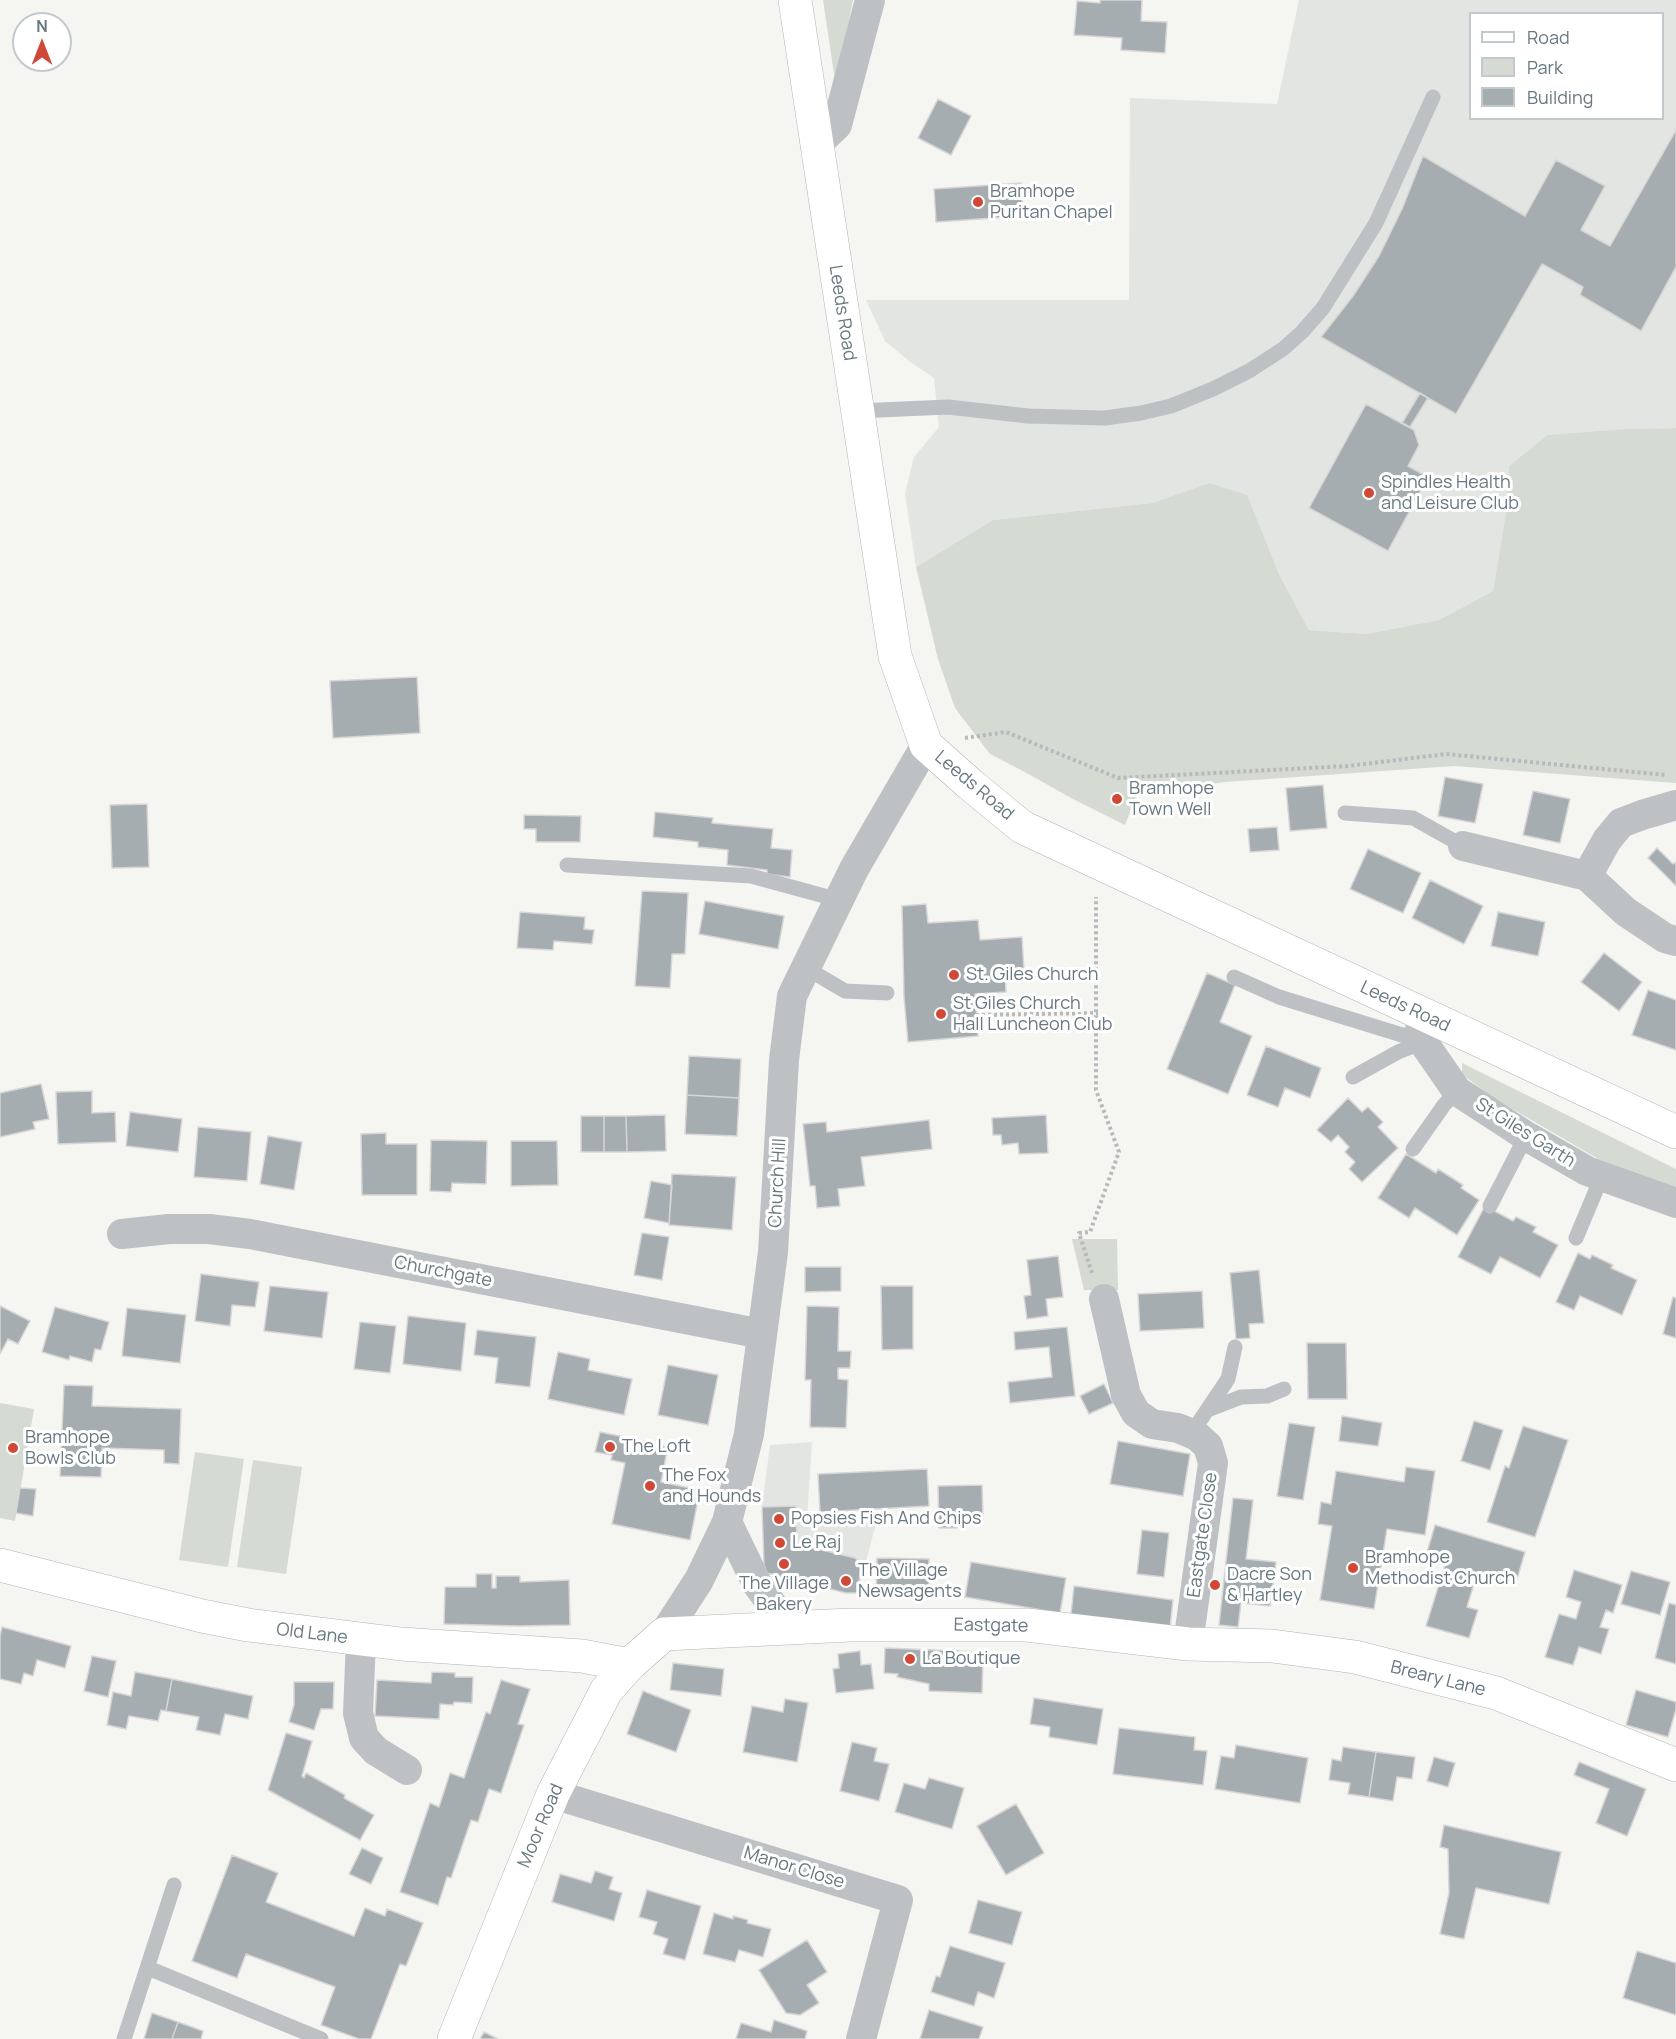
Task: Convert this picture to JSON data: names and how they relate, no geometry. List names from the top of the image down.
{
  "streets": {
    "main road": [
      "Leeds Road",
      "Eastgate",
      "Old Lane",
      "Breary Lane",
      "Moor Road"
    ],
    "street": [
      "St Giles Garth",
      "Church Hill",
      "Churchgate",
      "Eastgate Close",
      "Manor Close"
    ]
  },
  "crossings": [
    ["Leeds Road", "St Giles Garth"],
    ["Leeds Road", "Church Hill"],
    ["Church Hill", "Churchgate"],
    ["Church Hill", "Eastgate"],
    ["Church Hill", "Moor Road"],
    ["Eastgate Close", "Eastgate"],
    ["Eastgate Close", "Breary Lane"],
    ["Eastgate", "Breary Lane"],
    ["Eastgate", "Moor Road"],
    ["Old Lane", "Moor Road"],
    ["Moor Road", "Manor Close"]
  ],
  "places": [
    "Bramhope Puritan Chapel",
    "Spindles Health and Leisure Club",
    "Bramhope Town Well",
    "St. Giles Church",
    "St Giles Church Hall Luncheon Club",
    "The Loft",
    "Bramhope Bowls Club",
    "The Fox and Hounds",
    "Popsies Fish And Chips",
    "Le Raj",
    "The Village Bakery",
    "Bramhope Methodist Church",
    "The Village Newsagents",
    "Dacre Son & Hartley",
    "La Boutique"
  ],
  "legend": ["Road", "Park", "Building"],
  "north": "top"
}
